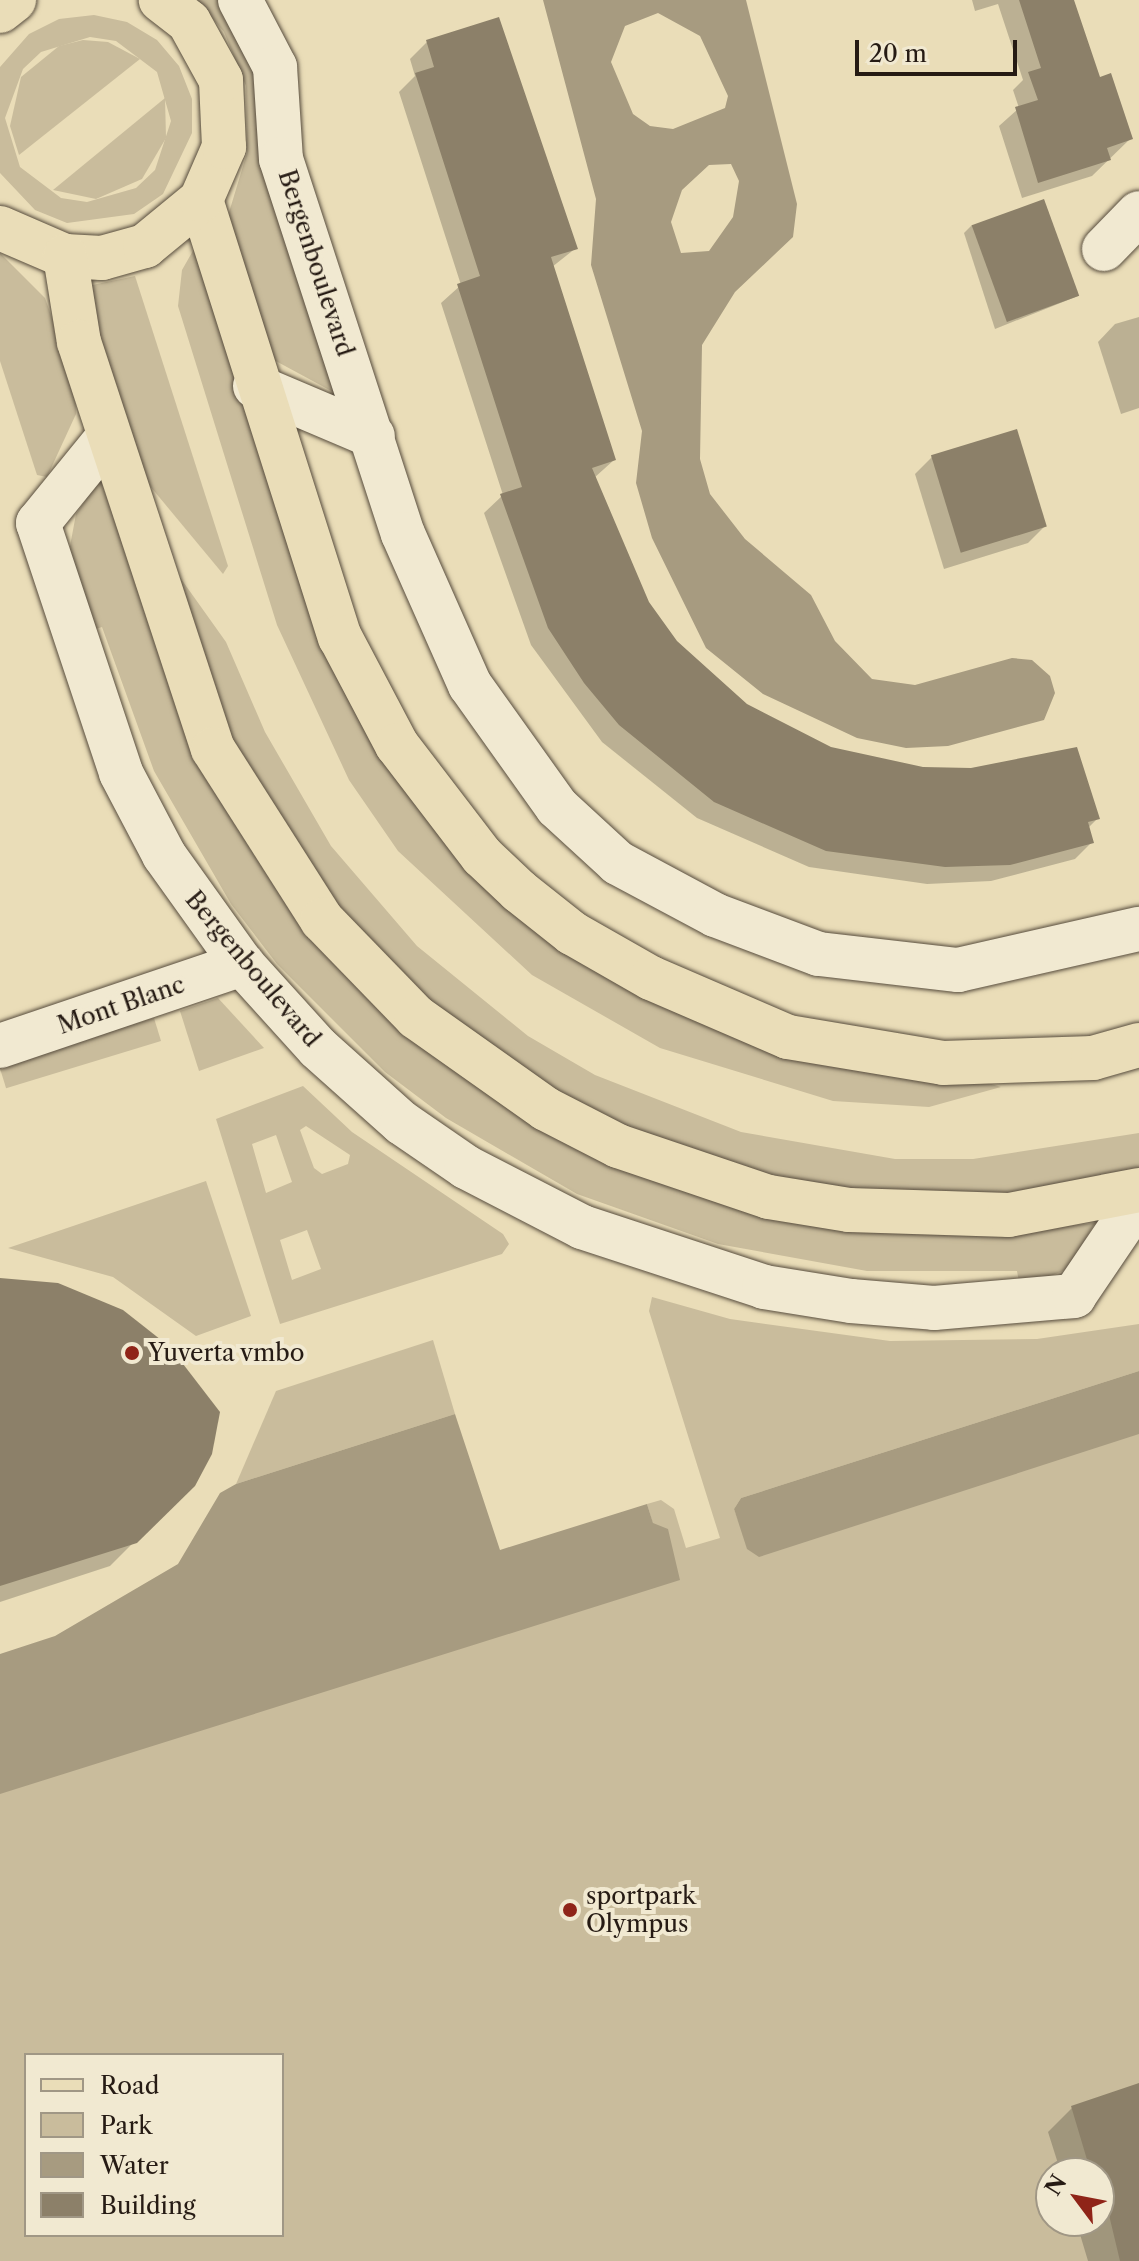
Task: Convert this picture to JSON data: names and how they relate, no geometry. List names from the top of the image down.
{
  "streets": {
    "street": ["Bergenboulevard", "Mont Blanc"]
  },
  "crossings": [
    ["Bergenboulevard", "Mont Blanc"]
  ],
  "places": ["Yuverta vmbo", "sportpark Olympus"],
  "legend": [
    "Road",
    "Park",
    "Water",
    "Building"
  ],
  "scale_bar": "20 m",
  "north": "top left"
}
